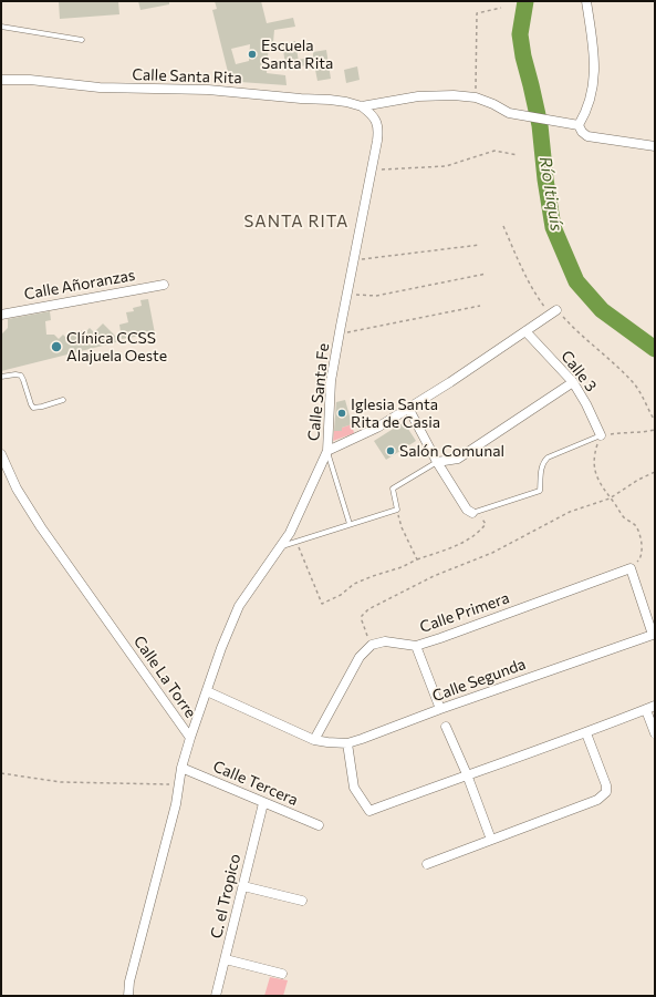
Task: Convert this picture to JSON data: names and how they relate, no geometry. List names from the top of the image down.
{
  "streets": {
    "street": [
      "Calle Santa Rita",
      "Calle Añoranzas",
      "Calle 3",
      "Calle Santa Fe",
      "Calle Primera",
      "Calle La Torre",
      "Calle Segunda",
      "Calle Tercera",
      "C. el Tropico"
    ]
  },
  "crossings": [
    ["Calle Santa Rita", "Calle Santa Fe"],
    ["Calle Santa Fe", "Calle La Torre"],
    ["Calle Primera", "Calle Segunda"],
    ["Calle La Torre", "Calle Tercera"],
    ["Calle Tercera", "C. el Tropico"]
  ],
  "districts": ["SANTA RITA"],
  "water": ["Río Itiquís"],
  "places": [
    "Escuela Santa Rita",
    "Clínica CCSS Alajuela Oeste",
    "Iglesia Santa Rita de Casia",
    "Salón Comunal"
  ]
}
